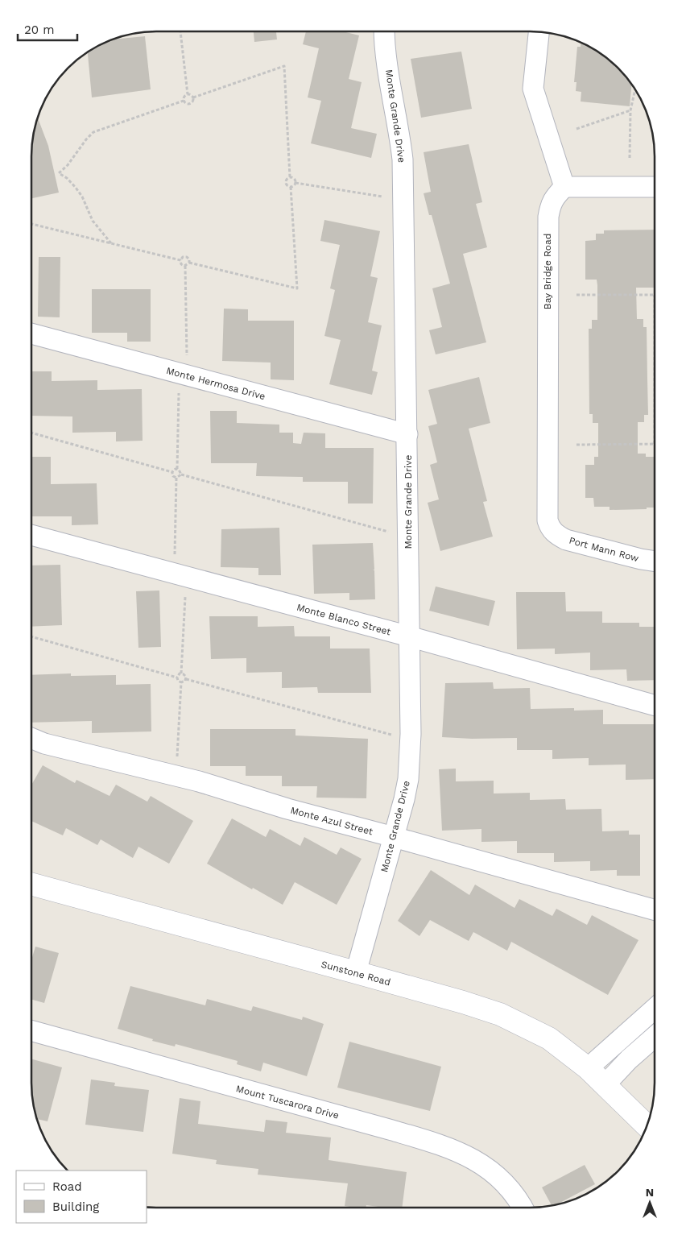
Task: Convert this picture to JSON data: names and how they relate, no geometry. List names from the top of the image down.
{
  "streets": {
    "street": [
      "Monte Grande Drive",
      "Bay Bridge Road",
      "Monte Hermosa Drive",
      "Port Mann Row",
      "Monte Blanco Street",
      "Monte Azul Street",
      "Sunstone Road",
      "Mount Tuscarora Drive"
    ]
  },
  "crossings": [
    ["Monte Grande Drive", "Monte Hermosa Drive"],
    ["Monte Grande Drive", "Monte Blanco Street"],
    ["Monte Grande Drive", "Monte Azul Street"],
    ["Monte Grande Drive", "Sunstone Road"],
    ["Bay Bridge Road", "Port Mann Row"]
  ],
  "legend": ["Road", "Building"],
  "scale_bar": "20 m",
  "north": "top"
}
